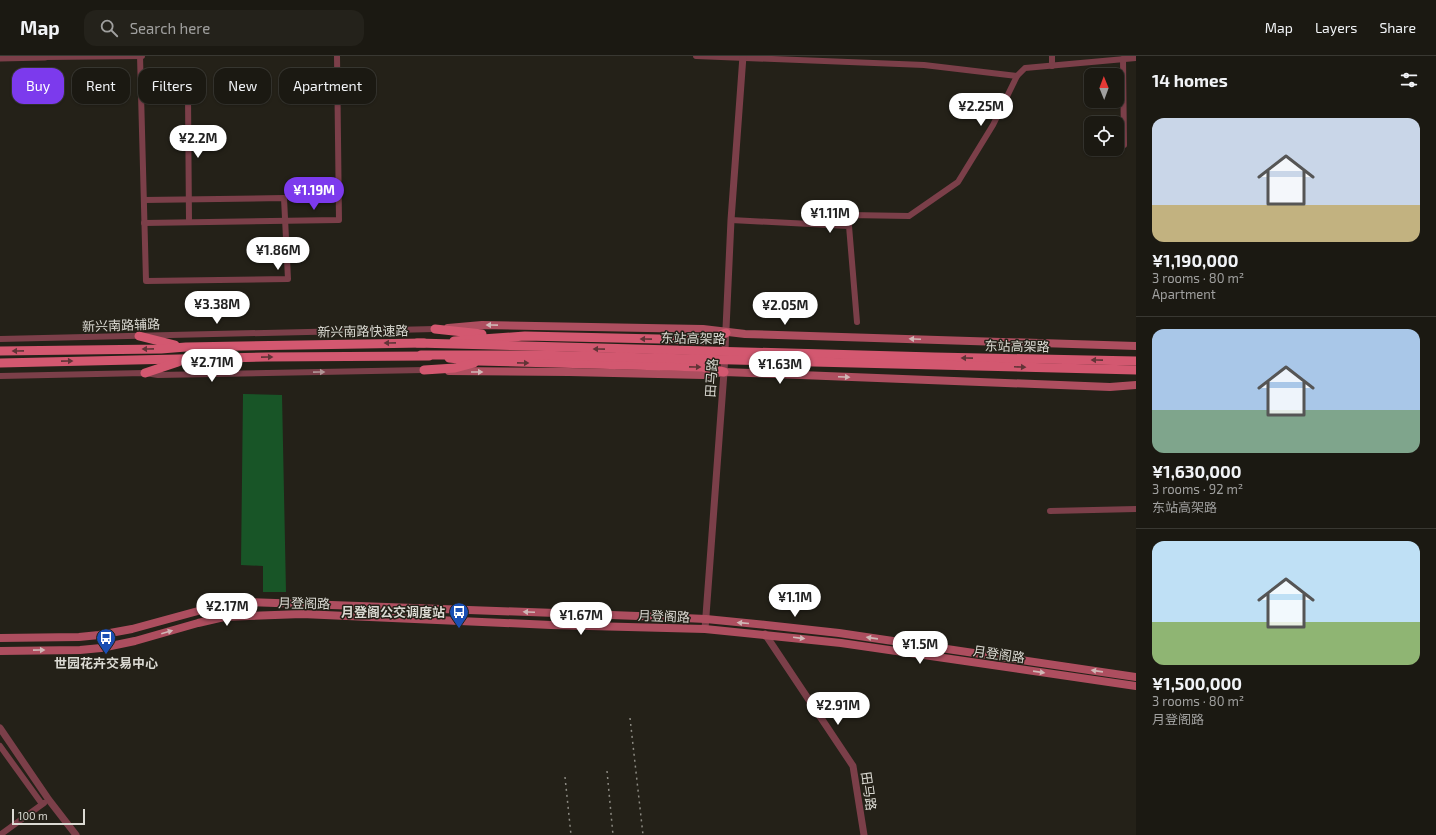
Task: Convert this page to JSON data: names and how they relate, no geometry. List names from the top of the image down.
{
  "streets": {
    "main road": ["新兴南路快速路", "东站高架路", "月登阁路"],
    "street": ["新兴南路辅路", "田马路"]
  },
  "crossings": [
    ["新兴南路快速路", "东站高架路"],
    ["新兴南路快速路", "田马路"],
    ["田马路", "月登阁路"]
  ],
  "places": {
    "bus stop": ["月登阁公交调度站", "世园花卉交易中心"]
  },
  "scale_bar": "100 m",
  "north": "top",
  "page": {
    "header": "Map",
    "search": "Search here",
    "nav": ["Map", "Layers", "Share"],
    "heading": "14 homes",
    "chip": [
      "Buy",
      "Rent",
      "Filters",
      "New",
      "Apartment"
    ],
    "price": [
      "¥2.25M",
      "¥2.2M",
      "¥1.19M",
      "¥1.11M",
      "¥1.86M",
      "¥3.38M",
      "¥2.05M",
      "¥2.71M",
      "¥1.63M",
      "¥1.1M",
      "¥2.17M",
      "¥1.67M",
      "¥1.5M",
      "¥2.91M"
    ],
    "list": [
      {
        "name": "¥1,190,000",
        "note": "3 rooms · 80 m² · Apartment"
      },
      {
        "name": "¥1,630,000",
        "note": "3 rooms · 92 m² · 东站高架路"
      },
      {
        "name": "¥1,500,000",
        "note": "3 rooms · 80 m² · 月登阁路"
      }
    ],
    "scale": "100 m"
  }
}
